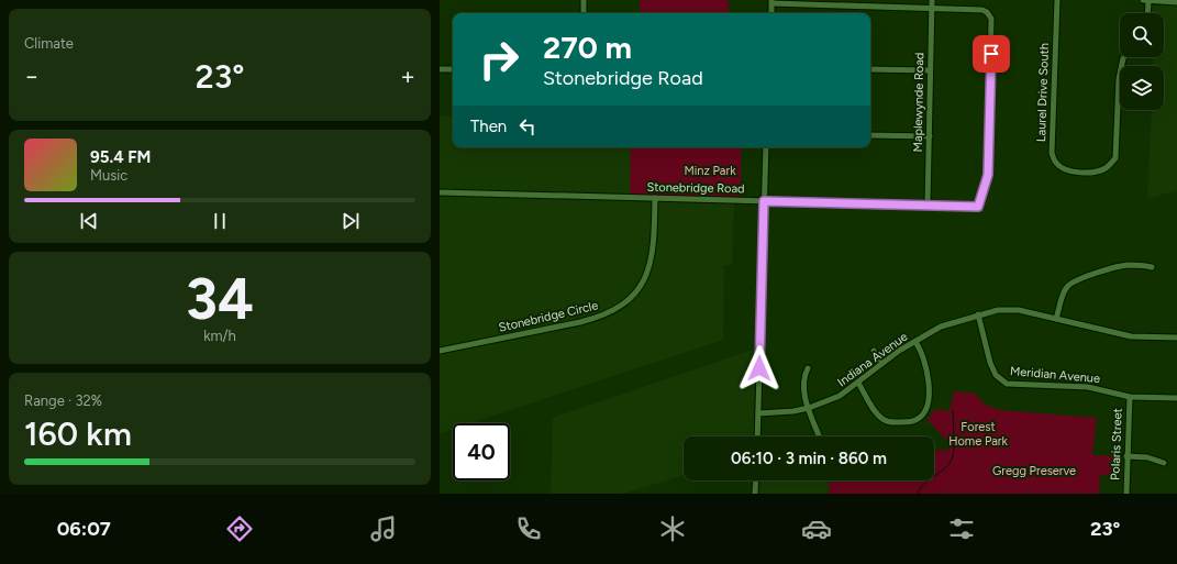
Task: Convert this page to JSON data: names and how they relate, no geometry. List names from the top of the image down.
{
  "streets": {
    "street": [
      "Laurel Drive South",
      "Maplewynde Road",
      "Stonebridge Road",
      "Stonebridge Circle",
      "Indiana Avenue",
      "Meridian Avenue",
      "Polaris Street"
    ]
  },
  "crossings": [
    ["Maplewynde Road", "Stonebridge Road"],
    ["Stonebridge Road", "Stonebridge Circle"],
    ["Indiana Avenue", "Meridian Avenue"],
    ["Meridian Avenue", "Polaris Street"]
  ],
  "parks": ["Minz Park", "Forest Home Park", "Gregg Preserve"],
  "page": {
    "tile": [
      "Climate",
      ["34", "km/h"],
      ["Range · 32%", "160 km"]
    ],
    "turn": ["270 m", "Stonebridge Road"],
    "heat": ["−", "23°", "+"],
    "then": "Then",
    "song": ["95.4 FM", "Music"],
    "limit": "40",
    "trip": "06:10 · 3 min · 860 m",
    "tabs": ["06:07", "23°"]
  }
}
